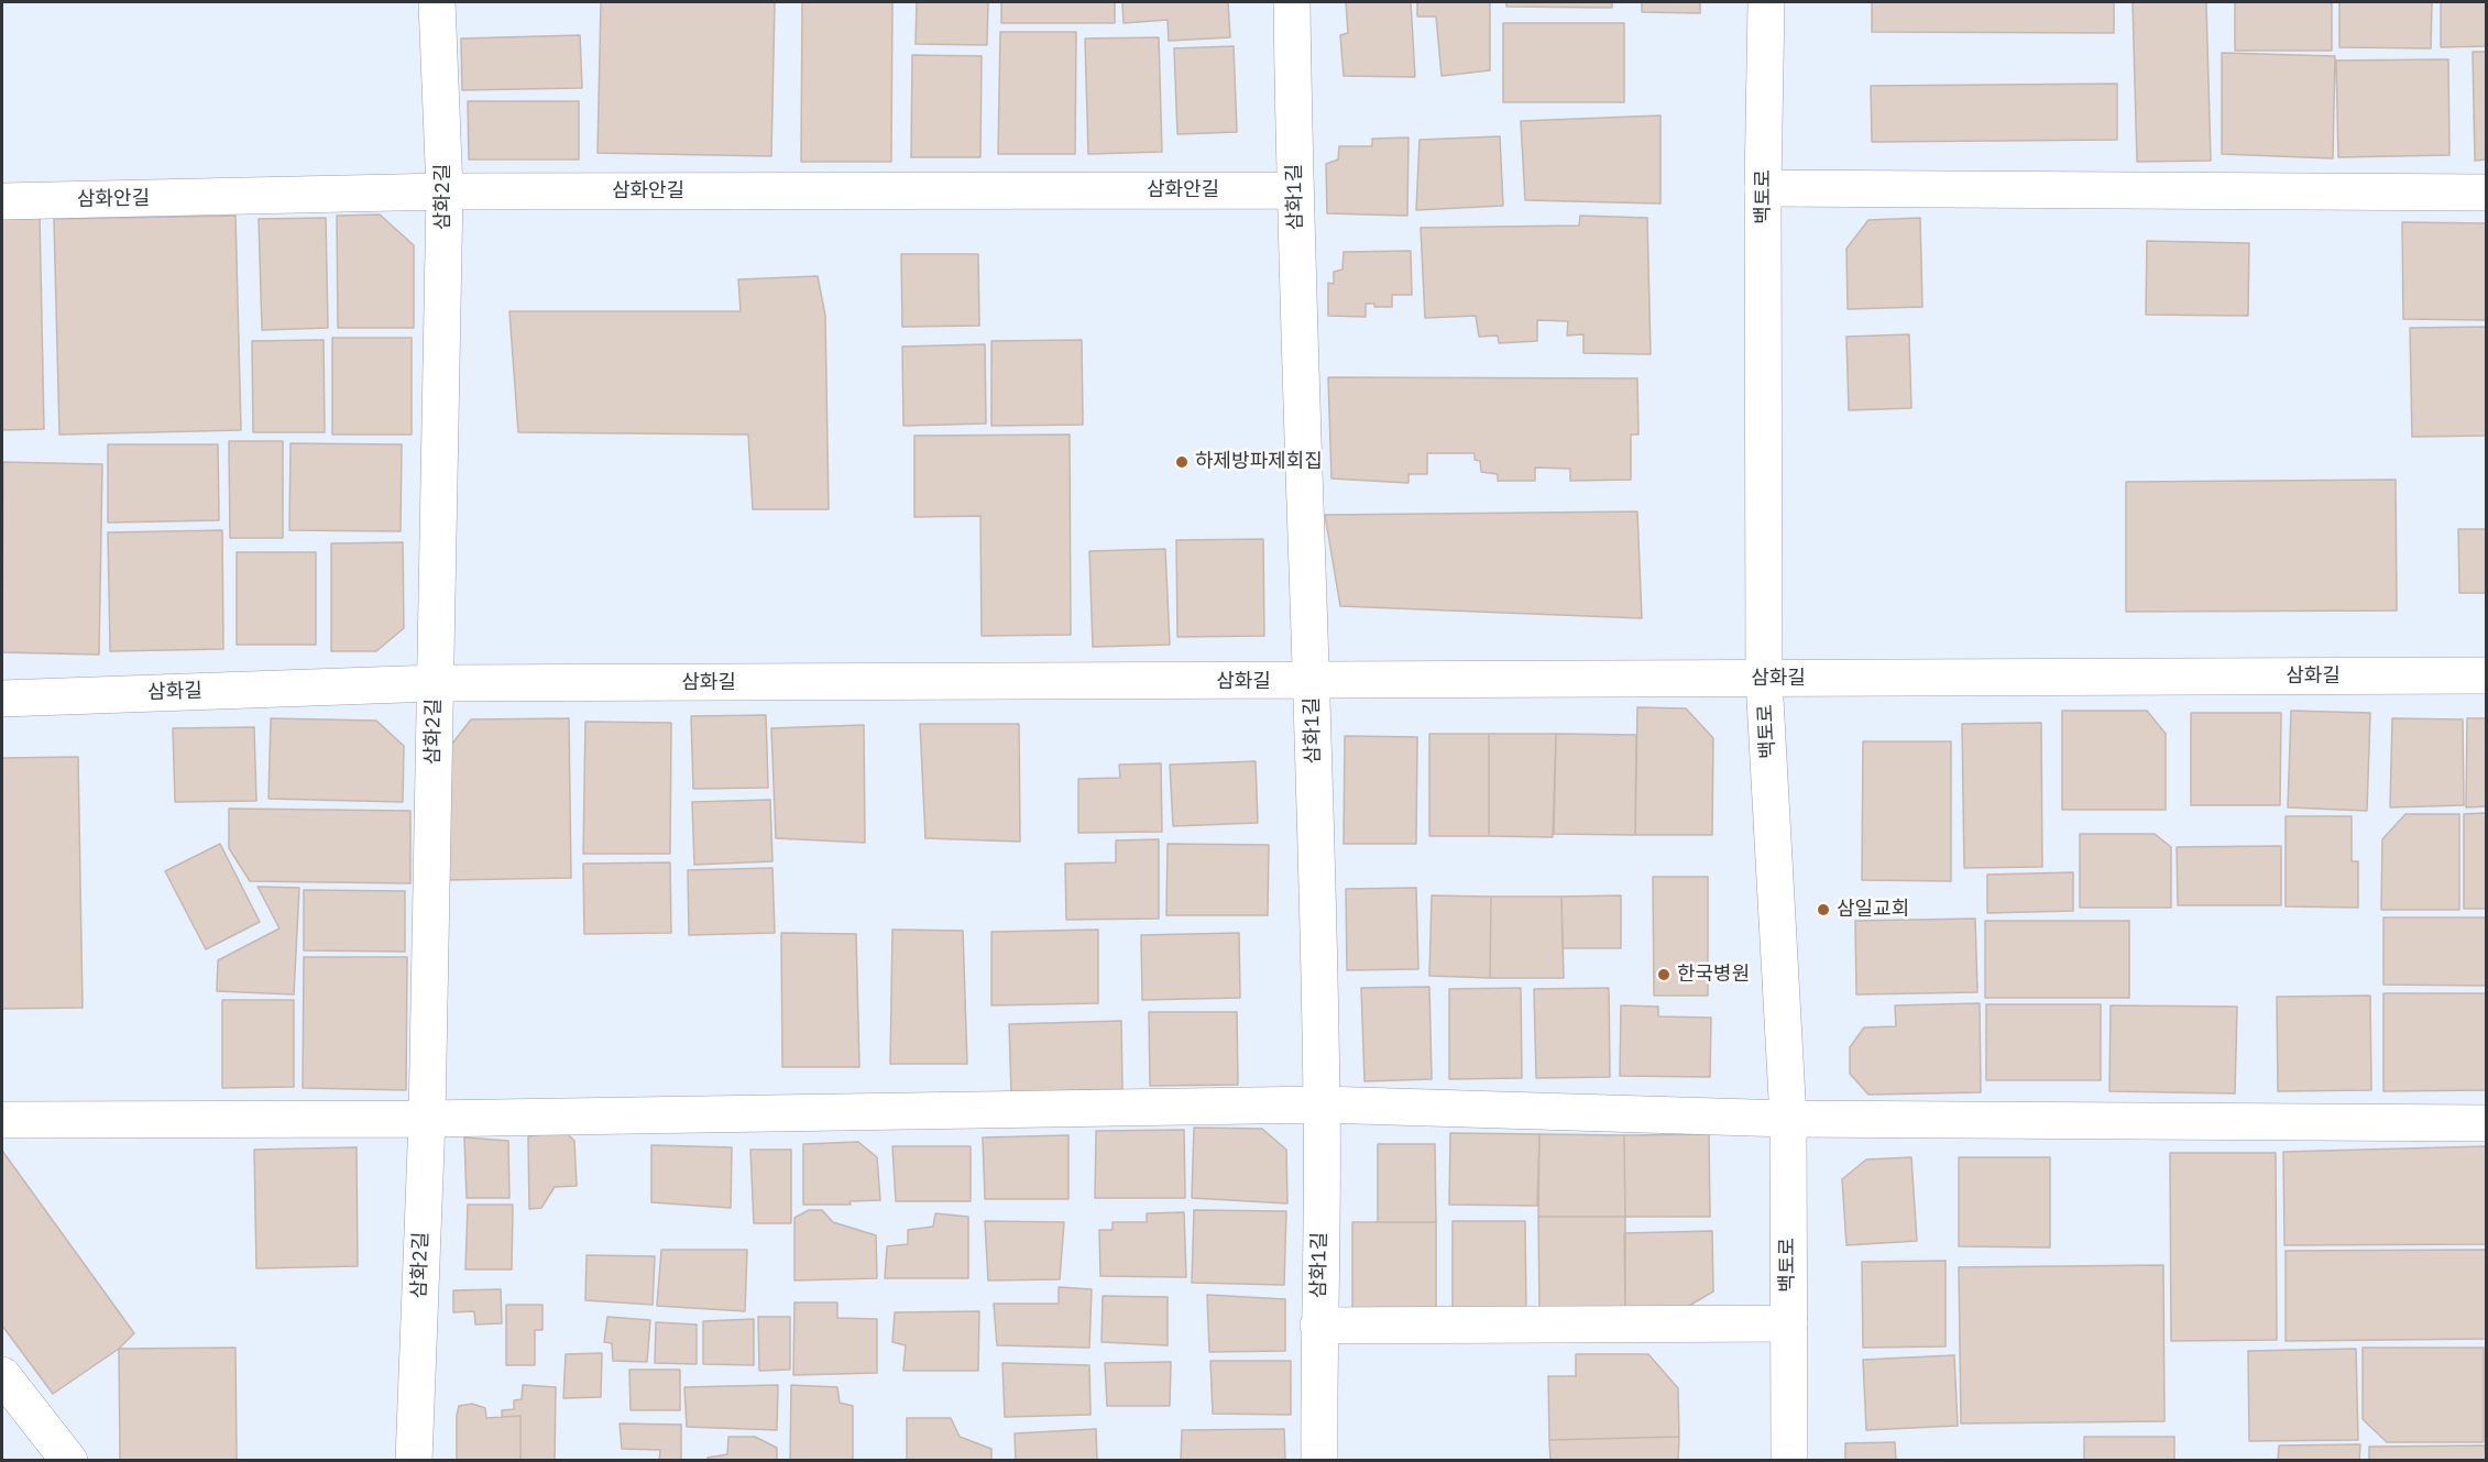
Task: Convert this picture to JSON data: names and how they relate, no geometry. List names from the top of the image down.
{
  "streets": {
    "street": [
      "삼화안길",
      "삼화2길",
      "삼화1길",
      "백토로",
      "삼화길"
    ]
  },
  "crossings": [
    ["삼화안길", "삼화2길"],
    ["삼화안길", "삼화1길"],
    ["삼화2길", "삼화길"],
    ["삼화1길", "삼화길"],
    ["백토로", "삼화길"]
  ],
  "places": ["하제방파제회집", "삼일교회", "한국병원"]
}
